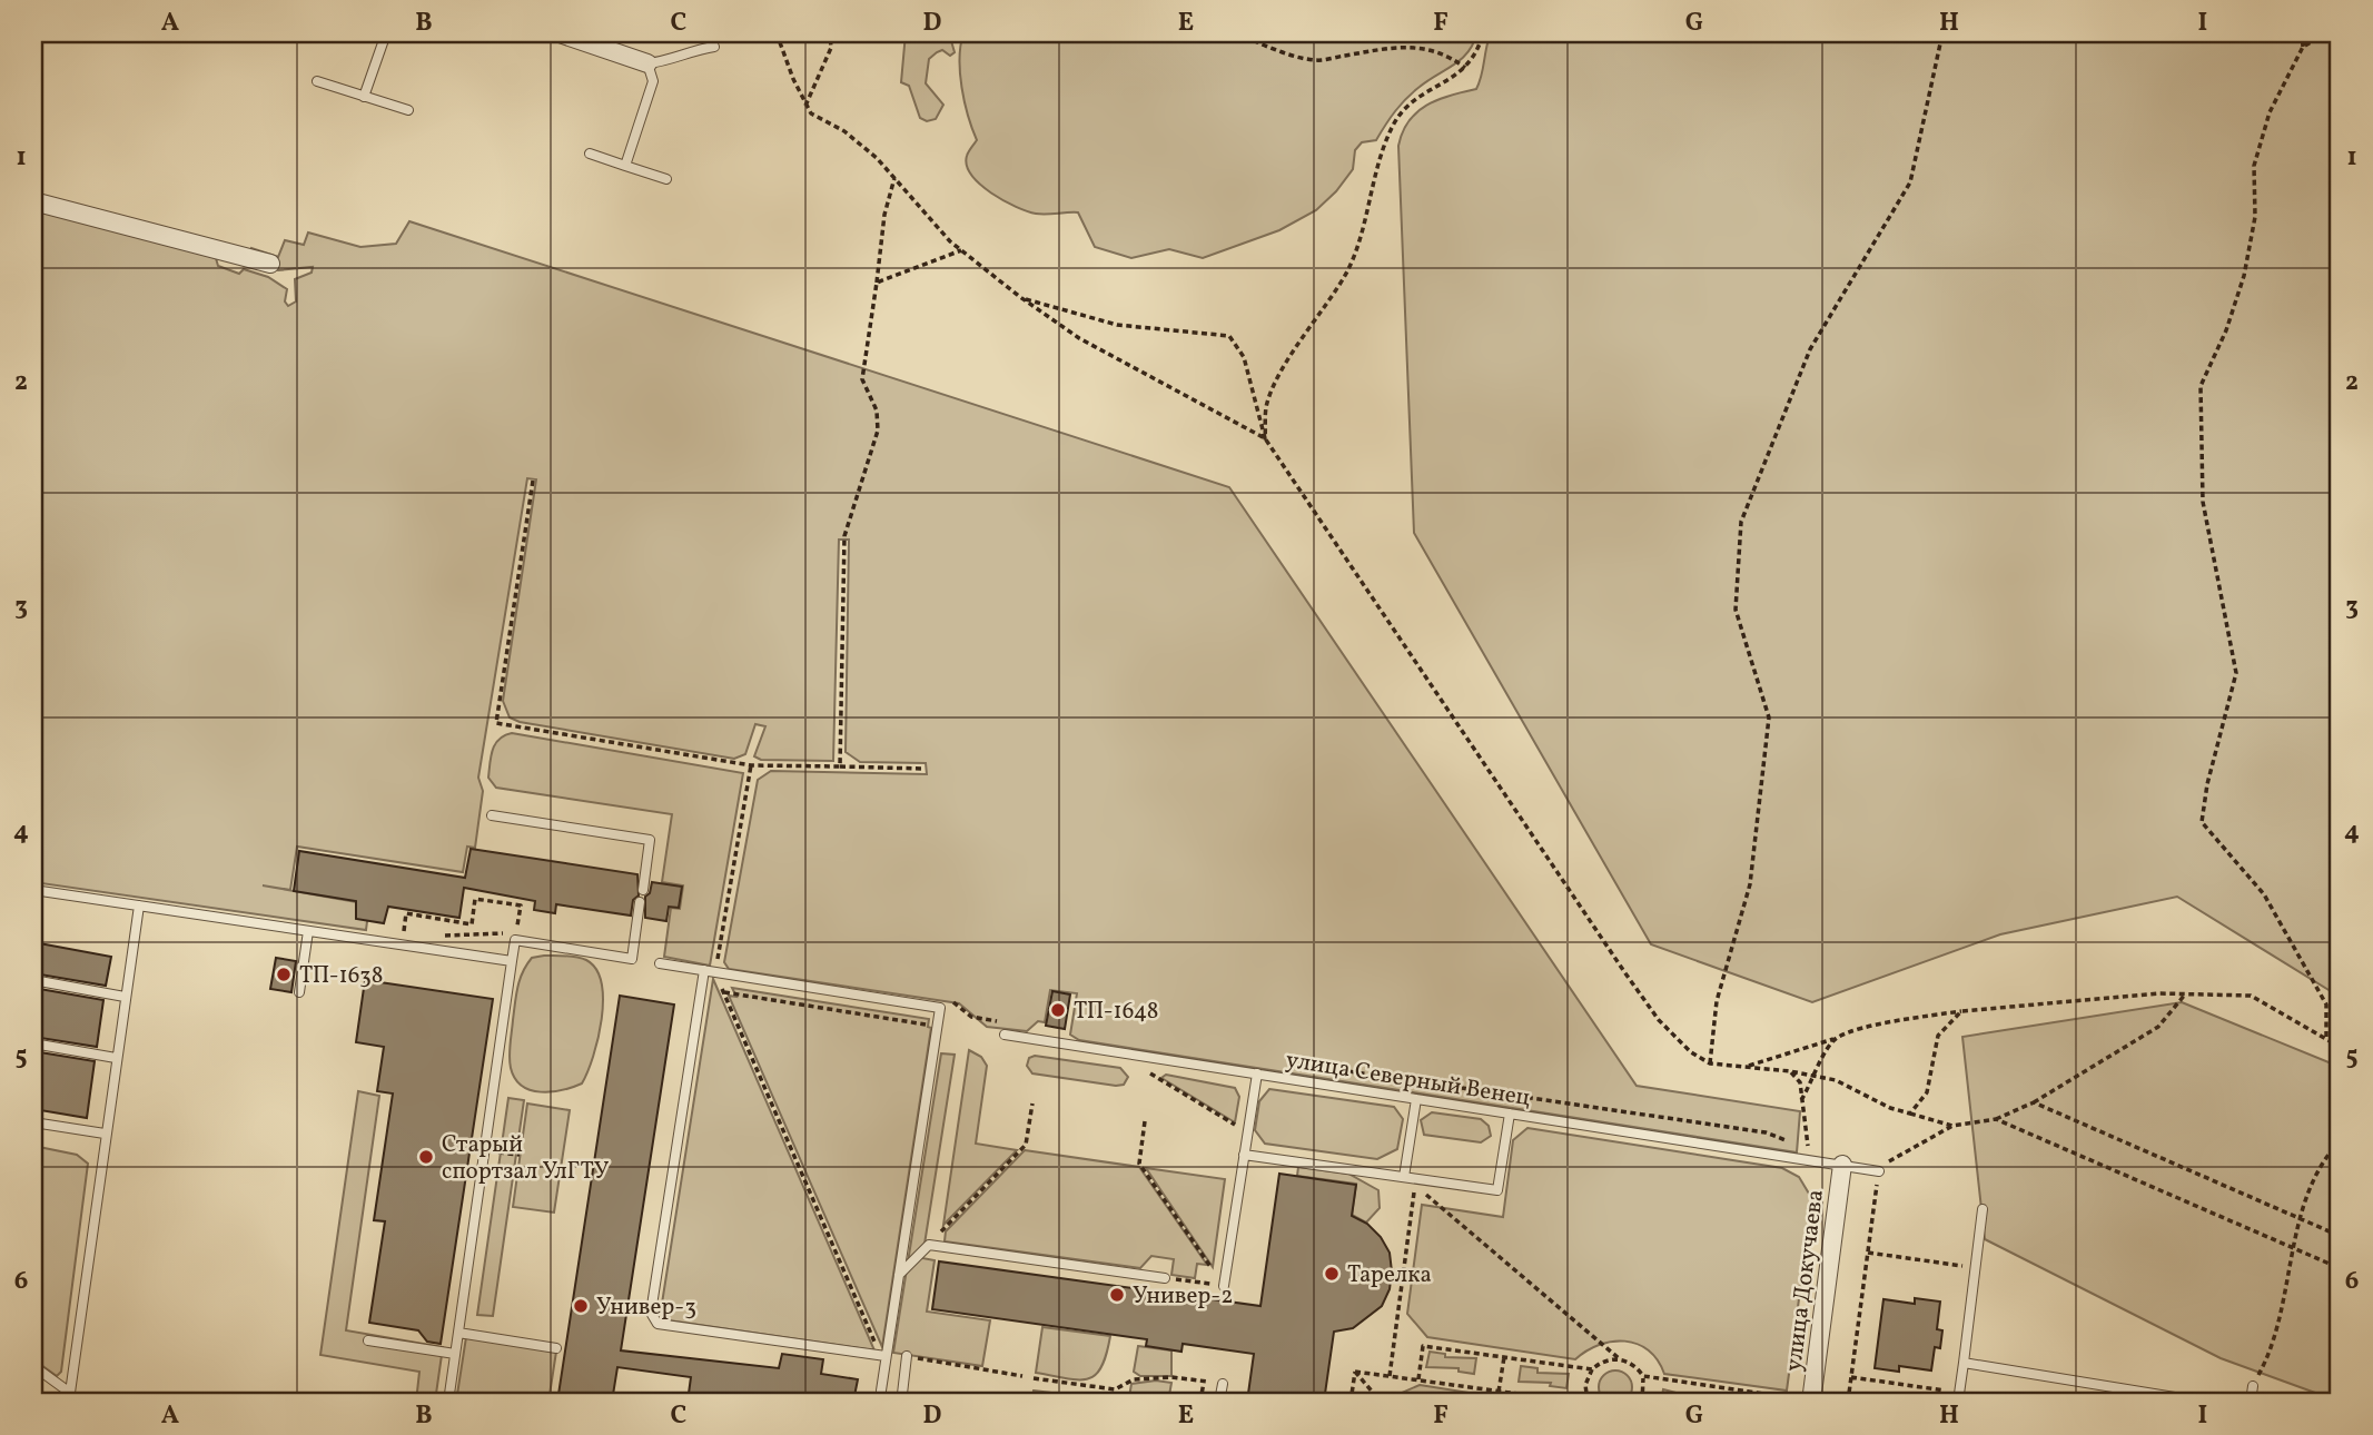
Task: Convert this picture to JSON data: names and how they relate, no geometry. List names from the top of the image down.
{
  "streets": {
    "street": ["улица Докучаева"],
    "lane": ["улица Северный Венец"]
  },
  "crossings": [
    ["улица Северный Венец", "улица Докучаева"]
  ],
  "places": [
    "ТП-1638",
    "ТП-1648",
    "Старый спортзал УлГТУ",
    "Тарелка",
    "Универ-2",
    "Универ-3"
  ],
  "grid": {
    "columns": [
      "A",
      "B",
      "C",
      "D",
      "E",
      "F",
      "G",
      "H",
      "I"
    ],
    "rows": [
      "1",
      "2",
      "3",
      "4",
      "5",
      "6"
    ]
  }
}
